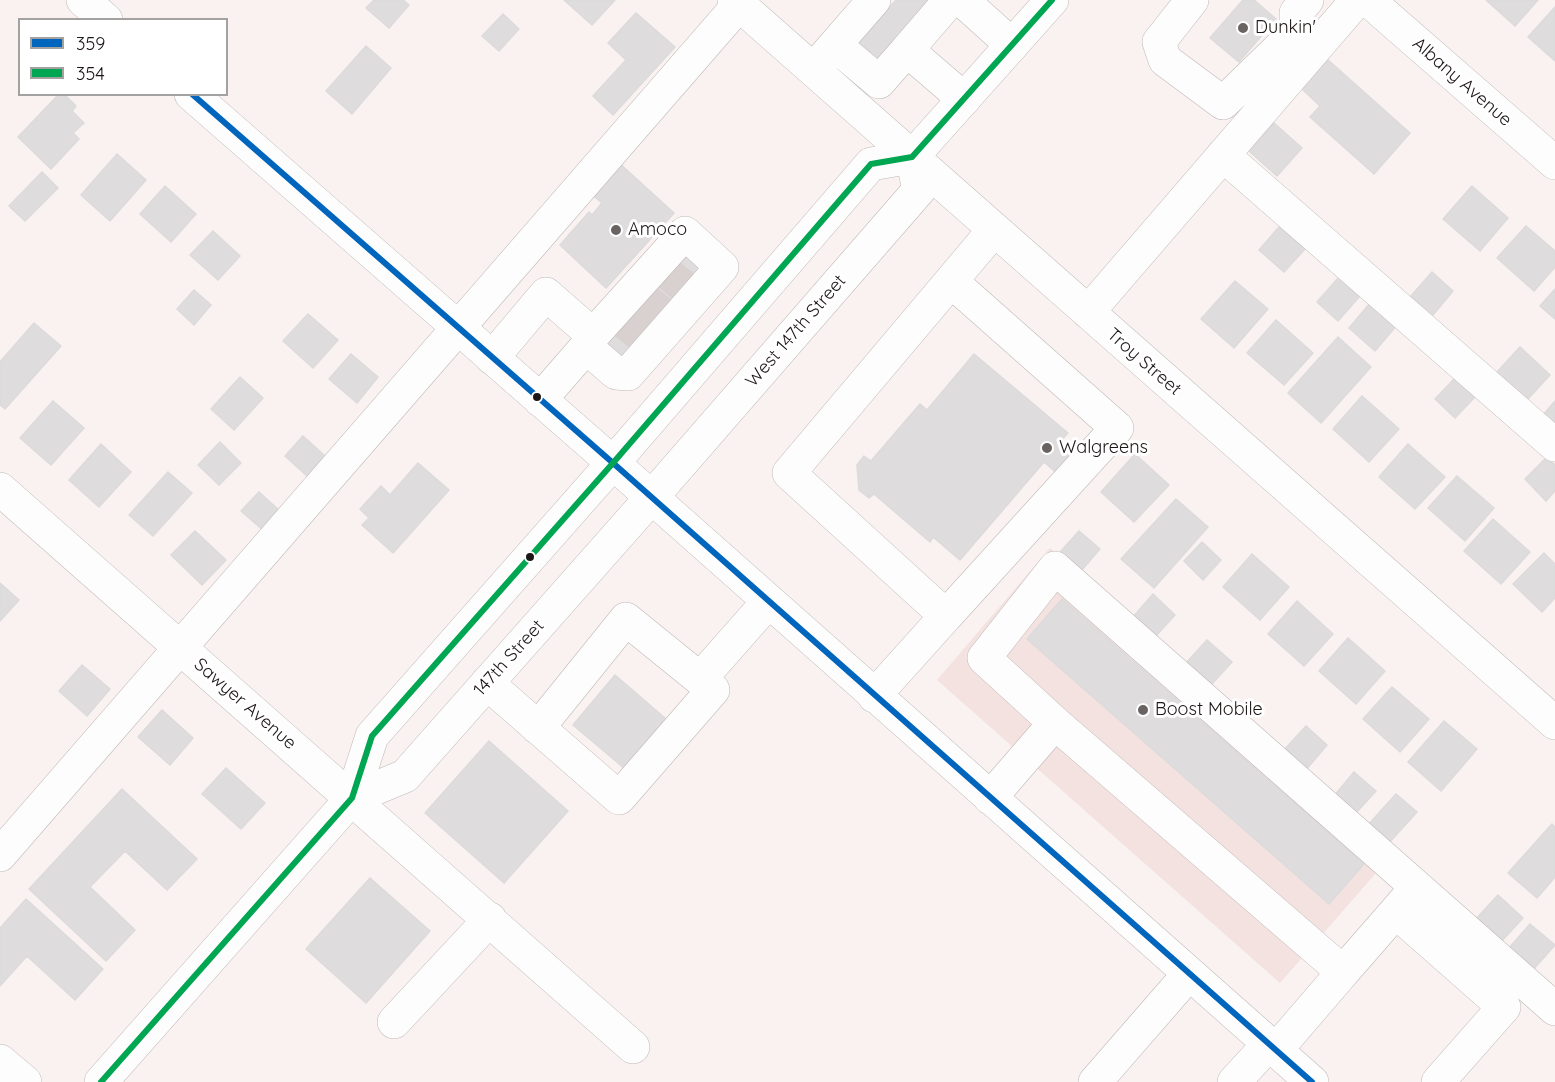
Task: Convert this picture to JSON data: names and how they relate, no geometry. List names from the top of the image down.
{
  "streets": {
    "main road": [
      "Albany Avenue",
      "West 147th Street",
      "Troy Street",
      "147th Street",
      "Sawyer Avenue"
    ]
  },
  "crossings": [
    ["West 147th Street", "Troy Street"],
    ["West 147th Street", "147th Street"],
    ["147th Street", "Sawyer Avenue"]
  ],
  "places": [
    "Dunkin'",
    "Amoco",
    "Walgreens",
    "Boost Mobile"
  ],
  "lines": ["transit line 354", "transit line 359"],
  "legend": ["359", "354"]
}
